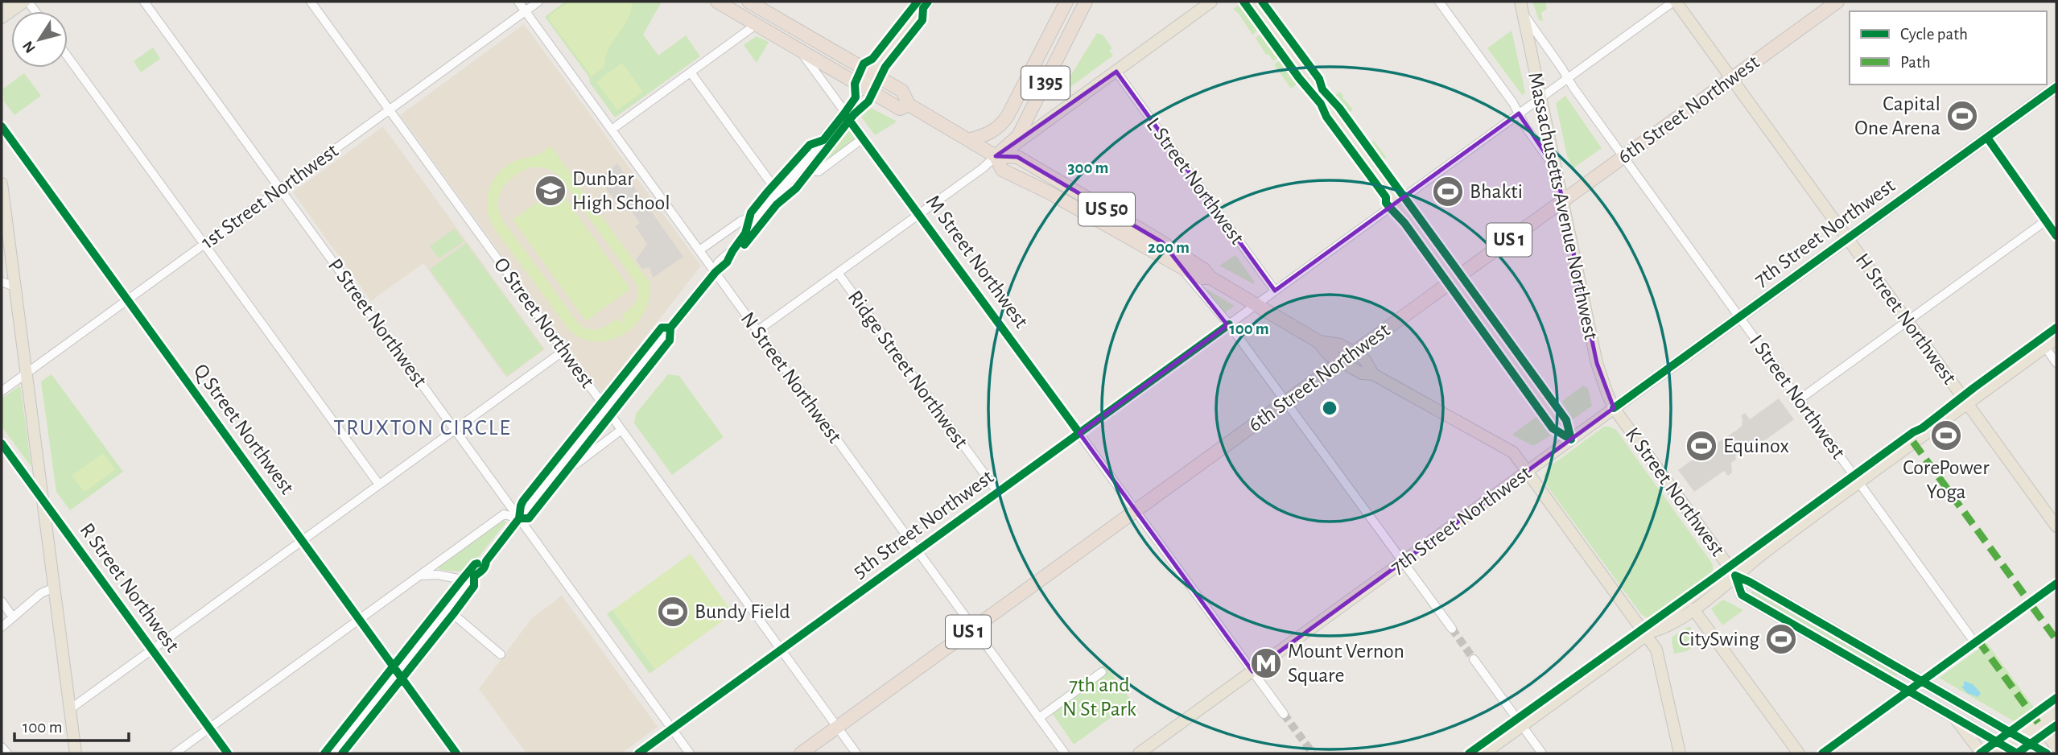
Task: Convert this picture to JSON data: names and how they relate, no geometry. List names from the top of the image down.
{
  "streets": {
    "highway": [
      "I 395",
      "6th Street Northwest",
      "US 50",
      "US 1"
    ],
    "main road": [
      "Massachusetts Avenue Northwest",
      "7th Street Northwest",
      "H Street Northwest",
      "K Street Northwest"
    ],
    "street": [
      "L Street Northwest",
      "1st Street Northwest",
      "M Street Northwest",
      "P Street Northwest",
      "O Street Northwest",
      "Ridge Street Northwest",
      "N Street Northwest",
      "I Street Northwest",
      "Q Street Northwest",
      "5th Street Northwest",
      "R Street Northwest"
    ]
  },
  "crossings": [
    ["I 395", "US 50"],
    ["6th Street Northwest", "Massachusetts Avenue Northwest"],
    ["6th Street Northwest", "US 50"],
    ["6th Street Northwest", "M Street Northwest"],
    ["6th Street Northwest", "H Street Northwest"],
    ["6th Street Northwest", "O Street Northwest"],
    ["6th Street Northwest", "N Street Northwest"],
    ["6th Street Northwest", "I Street Northwest"],
    ["L Street Northwest", "5th Street Northwest"],
    ["1st Street Northwest", "P Street Northwest"],
    ["1st Street Northwest", "O Street Northwest"],
    ["1st Street Northwest", "N Street Northwest"],
    ["1st Street Northwest", "Q Street Northwest"],
    ["Massachusetts Avenue Northwest", "7th Street Northwest"],
    ["Massachusetts Avenue Northwest", "I Street Northwest"],
    ["Massachusetts Avenue Northwest", "K Street Northwest"],
    ["Massachusetts Avenue Northwest", "5th Street Northwest"],
    ["US 50", "M Street Northwest"],
    ["US 50", "5th Street Northwest"],
    ["7th Street Northwest", "M Street Northwest"],
    ["7th Street Northwest", "H Street Northwest"],
    ["7th Street Northwest", "I Street Northwest"],
    ["7th Street Northwest", "K Street Northwest"],
    ["M Street Northwest", "5th Street Northwest"],
    ["H Street Northwest", "5th Street Northwest"],
    ["P Street Northwest", "5th Street Northwest"],
    ["O Street Northwest", "5th Street Northwest"],
    ["Ridge Street Northwest", "5th Street Northwest"],
    ["N Street Northwest", "5th Street Northwest"],
    ["I Street Northwest", "5th Street Northwest"]
  ],
  "districts": ["TRUXTON CIRCLE"],
  "parks": ["7th and N St Park"],
  "places": {
    "sports": [
      "Capital One Arena",
      "Bhakti",
      "CorePower Yoga",
      "Equinox",
      "Bundy Field",
      "CitySwing"
    ],
    "school or university": ["Dunbar High School"],
    "metro station": ["Mount Vernon Square"]
  },
  "legend": ["Cycle path", "Path"],
  "scale_bar": "100 m",
  "north": "bottom left",
  "rings": ["300 m", "200 m", "100 m"]
}
